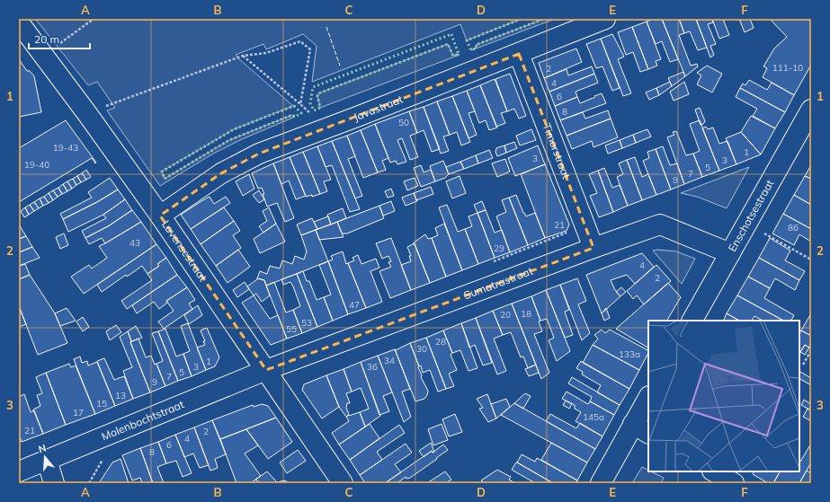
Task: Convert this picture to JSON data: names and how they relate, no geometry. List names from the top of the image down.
{
  "streets": {
    "street": [
      "Javastraat",
      "Timorstraat",
      "Enschotsestraat",
      "Lovensestraat",
      "Sumatrastraat",
      "Molenbochtstraat"
    ]
  },
  "crossings": [
    ["Javastraat", "Timorstraat"],
    ["Javastraat", "Lovensestraat"],
    ["Timorstraat", "Sumatrastraat"],
    ["Enschotsestraat", "Sumatrastraat"],
    ["Lovensestraat", "Sumatrastraat"],
    ["Lovensestraat", "Molenbochtstraat"],
    ["Sumatrastraat", "Molenbochtstraat"]
  ],
  "house_numbers": [
    "111-10",
    "2",
    "4",
    "6",
    "8",
    "50",
    "19-43",
    "1",
    "3",
    "3",
    "19-40",
    "5",
    "7",
    "9",
    "21",
    "86",
    "43",
    "29",
    "4",
    "2",
    "47",
    "18",
    "20",
    "53",
    "55",
    "28",
    "30",
    "133a",
    "34",
    "1",
    "3",
    "36",
    "5",
    "7",
    "9",
    "13",
    "15",
    "17",
    "145a",
    "21",
    "2",
    "4",
    "6",
    "8"
  ],
  "scale_bar": "20 m",
  "north": "top",
  "grid": {
    "columns": [
      "A",
      "B",
      "C",
      "D",
      "E",
      "F"
    ],
    "rows": ["1", "2", "3"]
  }
}
